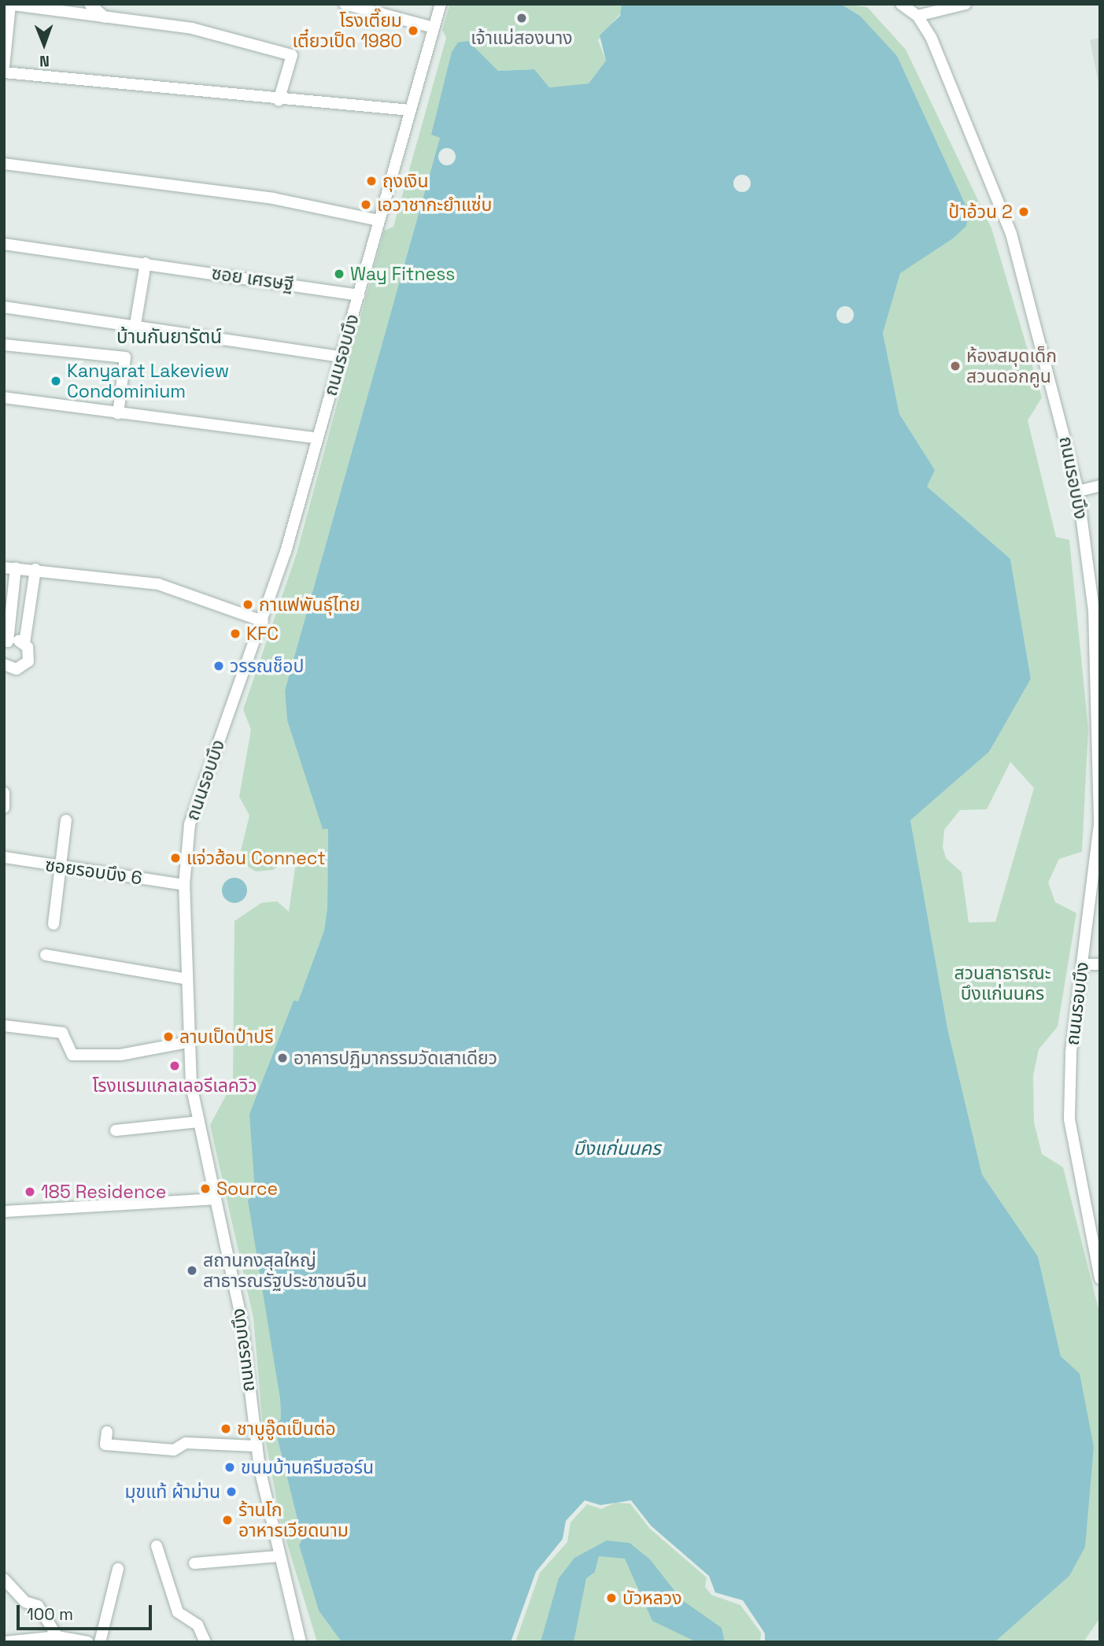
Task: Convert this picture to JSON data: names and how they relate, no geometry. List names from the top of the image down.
{
  "streets": {
    "street": ["ซอย เศรษฐี", "ถนนรอบบึง", "ซอยรอบบึง 6"]
  },
  "crossings": [
    ["ซอย เศรษฐี", "ถนนรอบบึง"],
    ["ถนนรอบบึง", "ซอยรอบบึง 6"]
  ],
  "districts": ["บ้านกันยารัตน์"],
  "water": ["บึงแก่นนคร"],
  "parks": ["สวนสาธารณะ บึงแก่นนคร"],
  "places": [
    "เจ้าแม่สองนาง",
    "โรงเตี๊ยม เตี๋ยวเป็ด 1980",
    "ถุงเงิน",
    "เอวาชากะยำแซ่บ",
    "ป้าอ้วน 2",
    "Way Fitness",
    "ห้องสมุดเด็ก สวนดอกคูน",
    "Kanyarat Lakeview Condominium",
    "กาแฟพันธุ์ไทย",
    "KFC",
    "วรรณช็อป",
    "แจ่วฮ้อน Connect",
    "ลาบเป็ดป๋าปรี",
    "อาคารปฏิมากรรมวัดเสาเดียว",
    "โรงแรมแกลเลอรีเลควิว",
    "Source",
    "185 Residence",
    "สถานกงสุลใหญ่ สาธารณรัฐประชาชนจีน",
    "ชาบูอู๊ดเป็นต่อ",
    "ขนมบ้านครีมฮอร์น",
    "มุขแท้ ผ้าม่าน",
    "ร้านโก อาหารเวียดนาม",
    "บัวหลวง"
  ],
  "scale_bar": "100 m",
  "north": "bottom"
}
